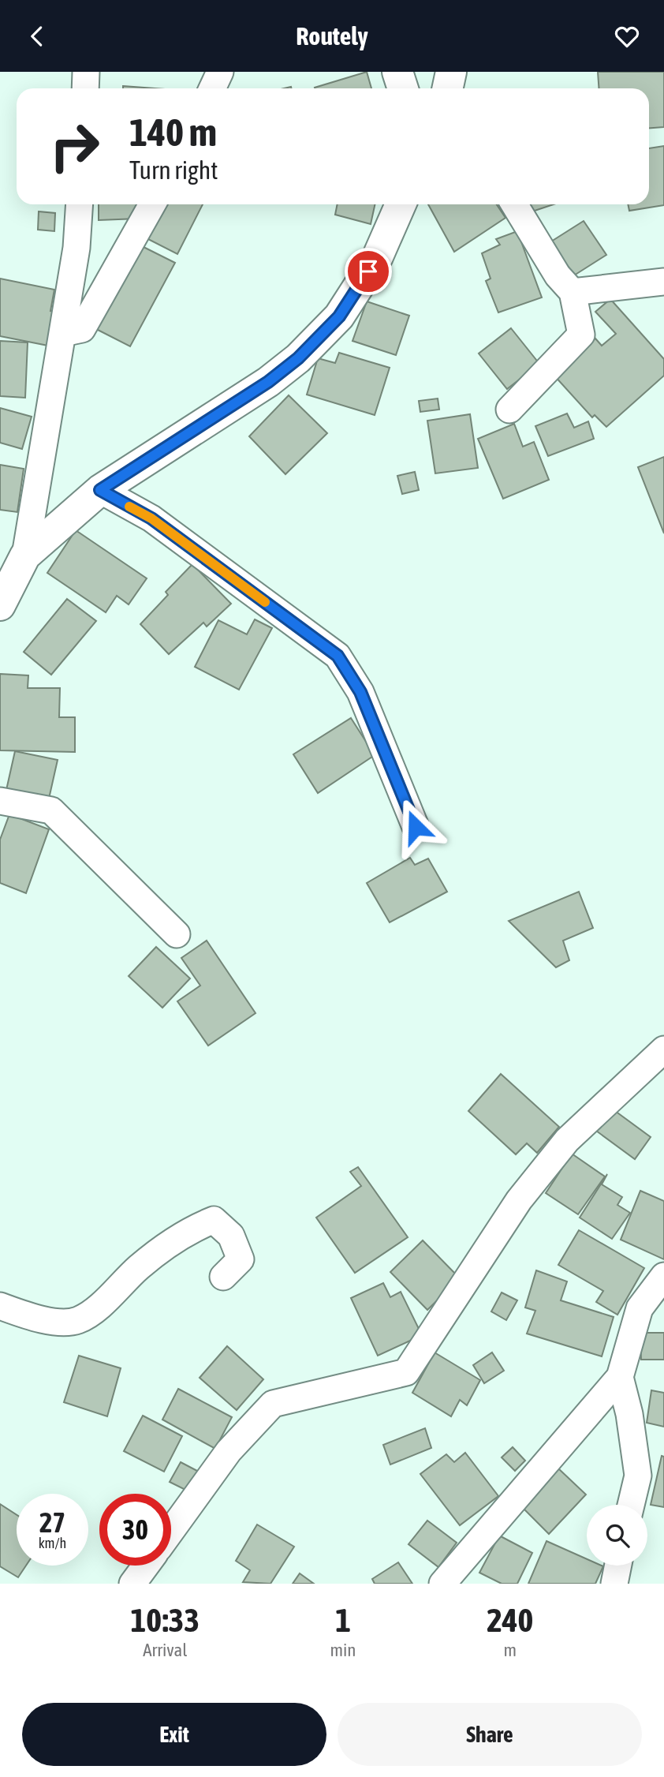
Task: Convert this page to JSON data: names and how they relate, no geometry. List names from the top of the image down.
{
  "page": {
    "header": "Routely",
    "turn": ["140 m", "Turn right"],
    "speed": "27 km/h",
    "limit": "30",
    "eta": [
      "10:33",
      "Arrival",
      "1",
      "min",
      "240",
      "m"
    ],
    "buttons": ["Exit", "Share"]
  }
}
